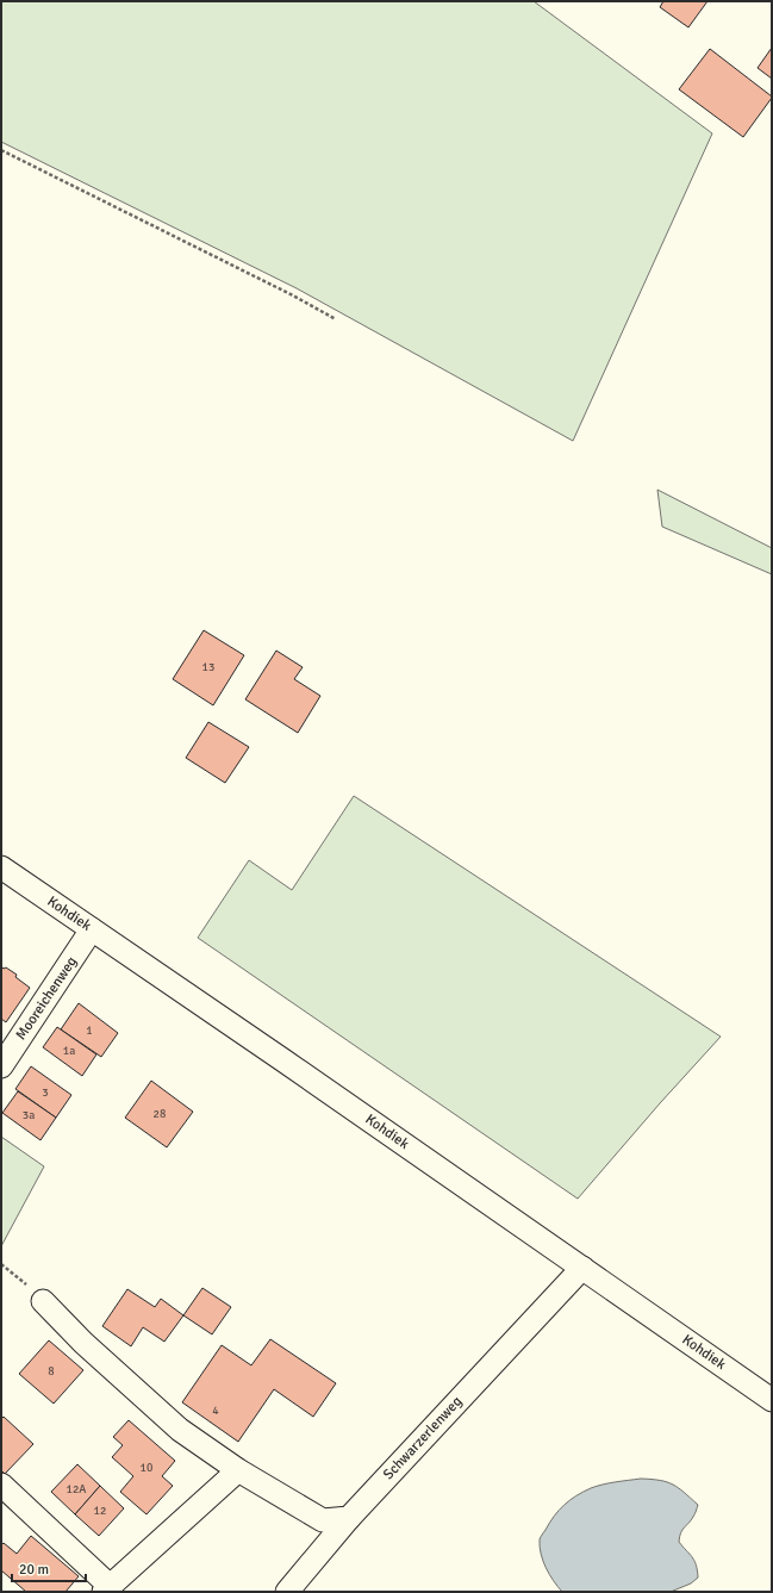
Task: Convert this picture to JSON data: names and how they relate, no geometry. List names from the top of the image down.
{
  "streets": {
    "street": ["Kohdiek", "Mooreichenweg", "Schwarzerlenweg"]
  },
  "crossings": [
    ["Kohdiek", "Mooreichenweg"],
    ["Kohdiek", "Schwarzerlenweg"]
  ],
  "house_numbers": [
    "13",
    "1",
    "1a",
    "3",
    "28",
    "3a",
    "8",
    "4",
    "10",
    "12A",
    "12"
  ],
  "scale_bar": "20 m"
}
